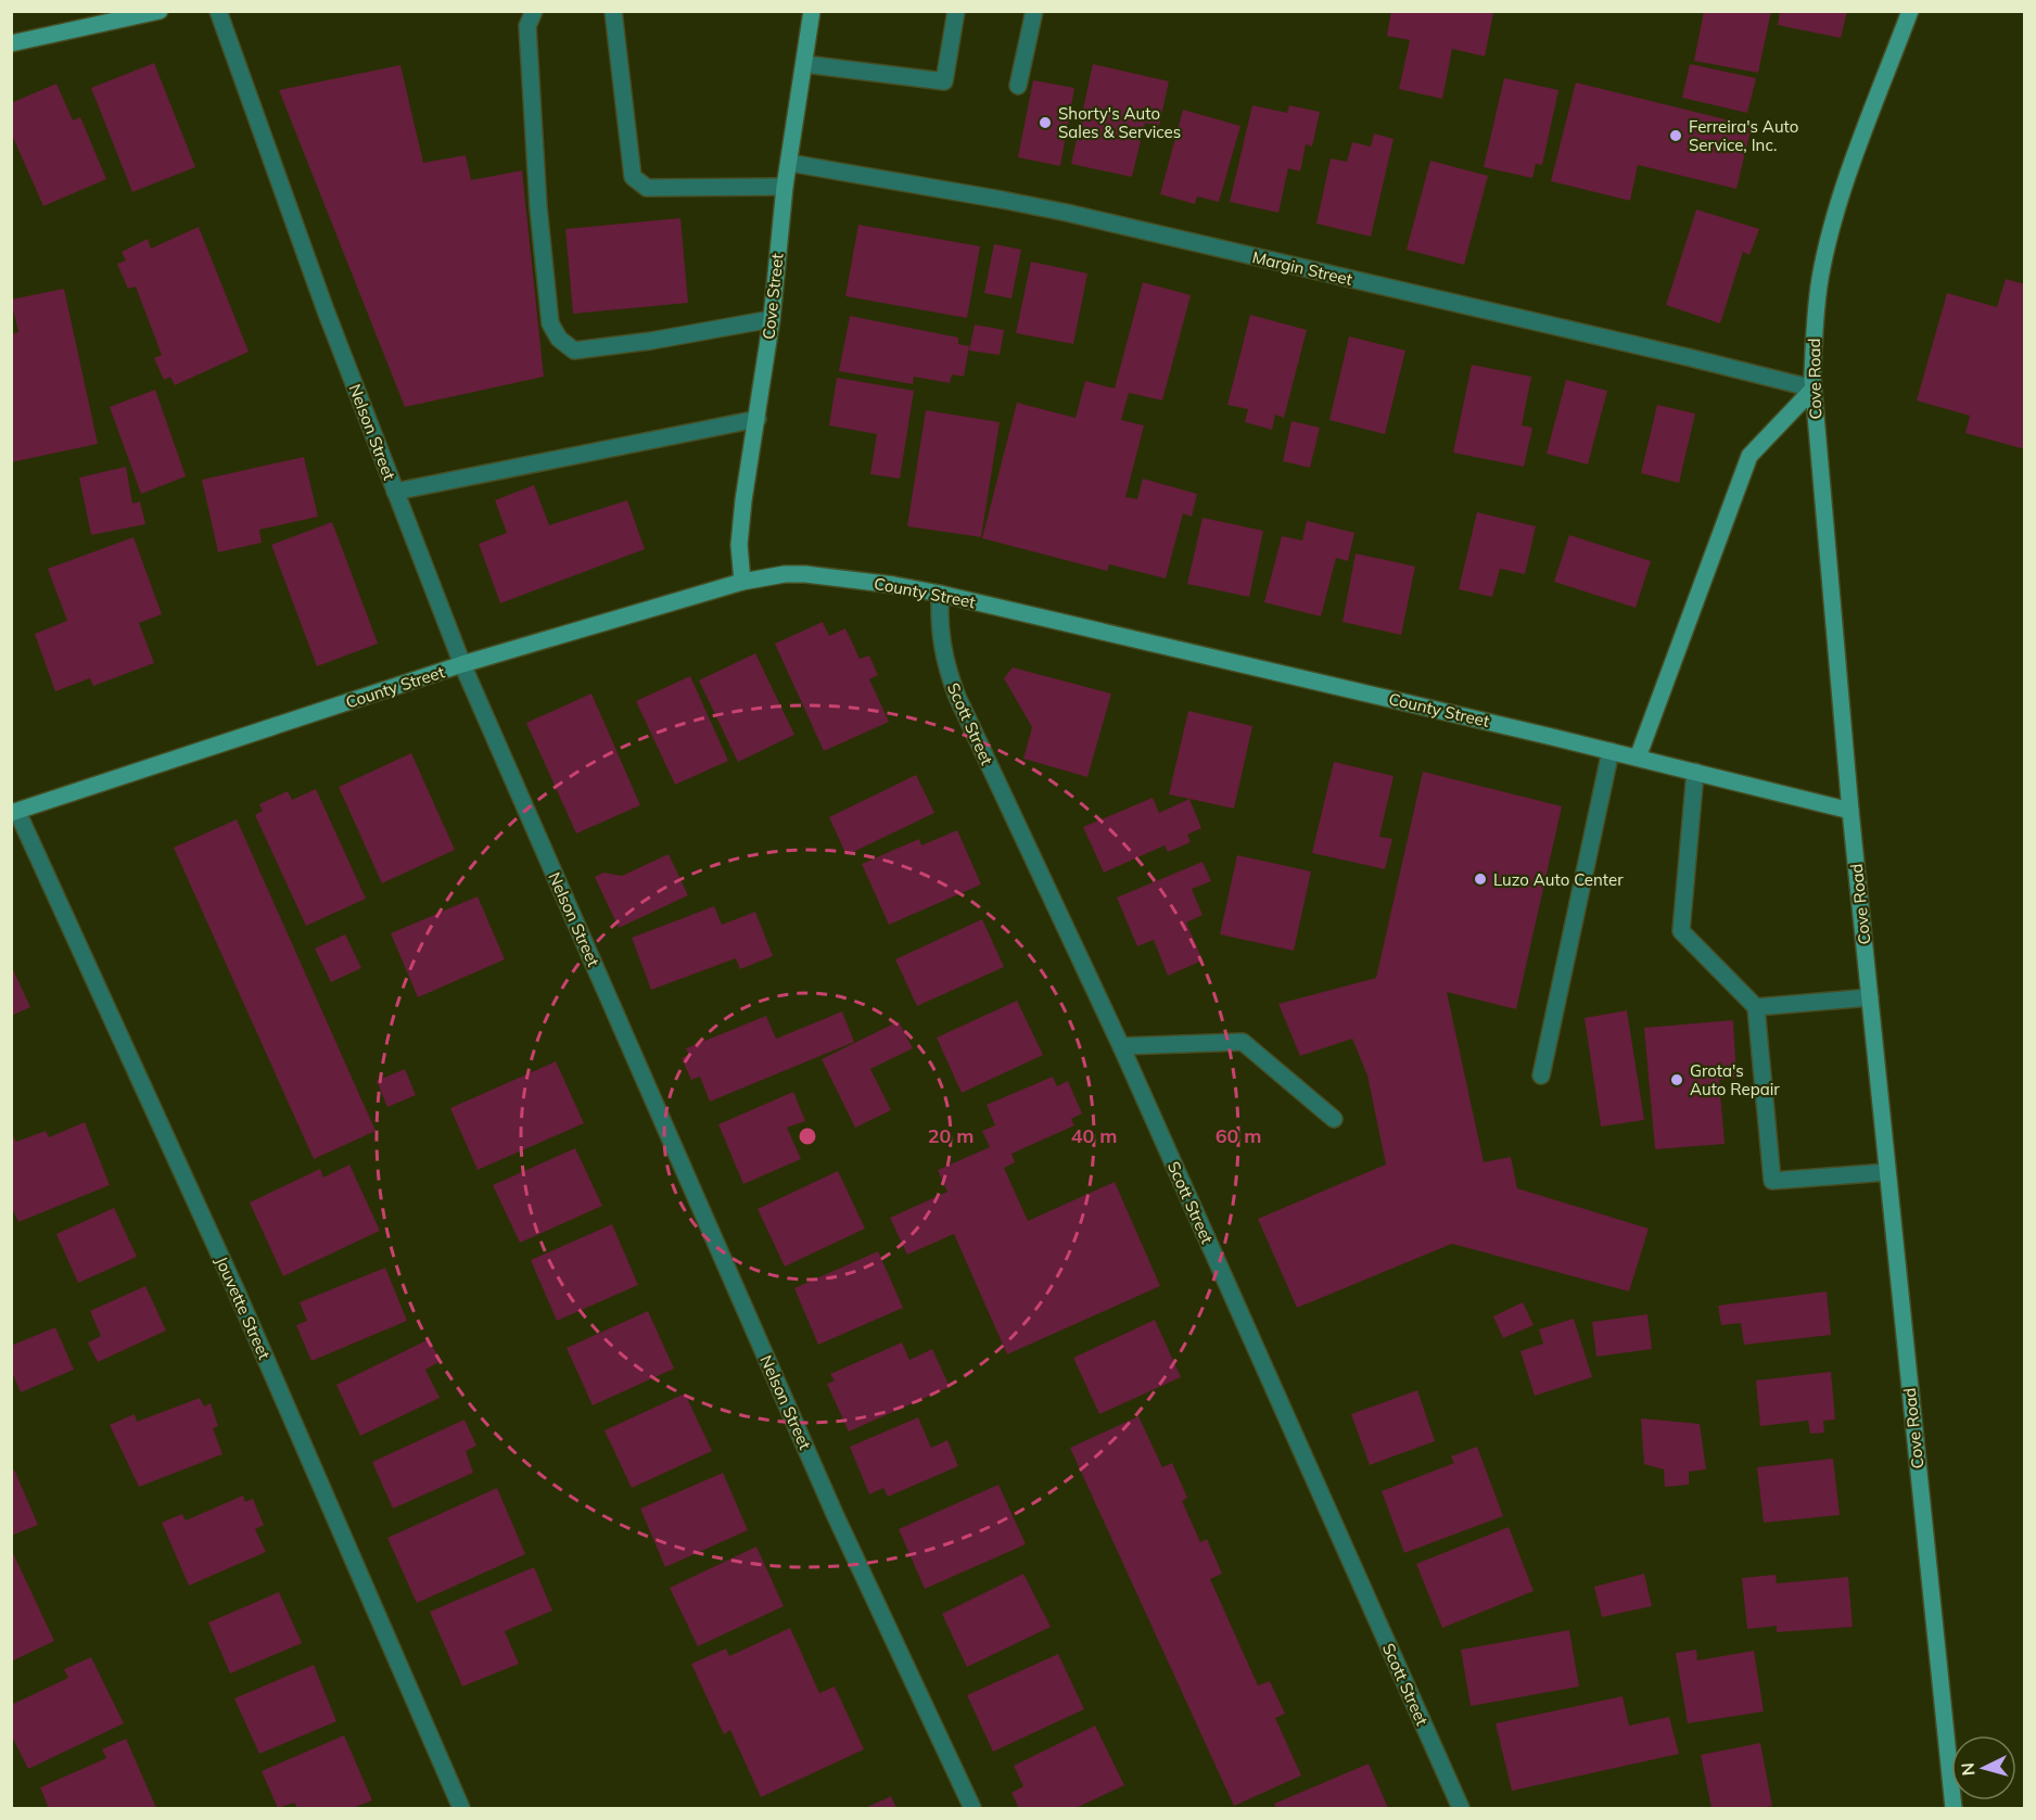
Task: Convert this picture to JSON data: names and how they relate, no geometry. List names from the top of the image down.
{
  "streets": {
    "main road": ["Cove Street", "Cove Road", "County Street"],
    "street": [
      "Margin Street",
      "Nelson Street",
      "Scott Street",
      "Jouvette Street"
    ]
  },
  "crossings": [
    ["Margin Street", "Cove Street"],
    ["Margin Street", "Cove Road"],
    ["Cove Street", "County Street"],
    ["Cove Road", "County Street"],
    ["Nelson Street", "County Street"],
    ["County Street", "Scott Street"],
    ["County Street", "Jouvette Street"]
  ],
  "places": [
    "Shorty's Auto Sales & Services",
    "Ferreira's Auto Service, Inc.",
    "Luzo Auto Center",
    "Grota's Auto Repair"
  ],
  "north": "left",
  "rings": ["20 m", "40 m", "60 m"]
}
